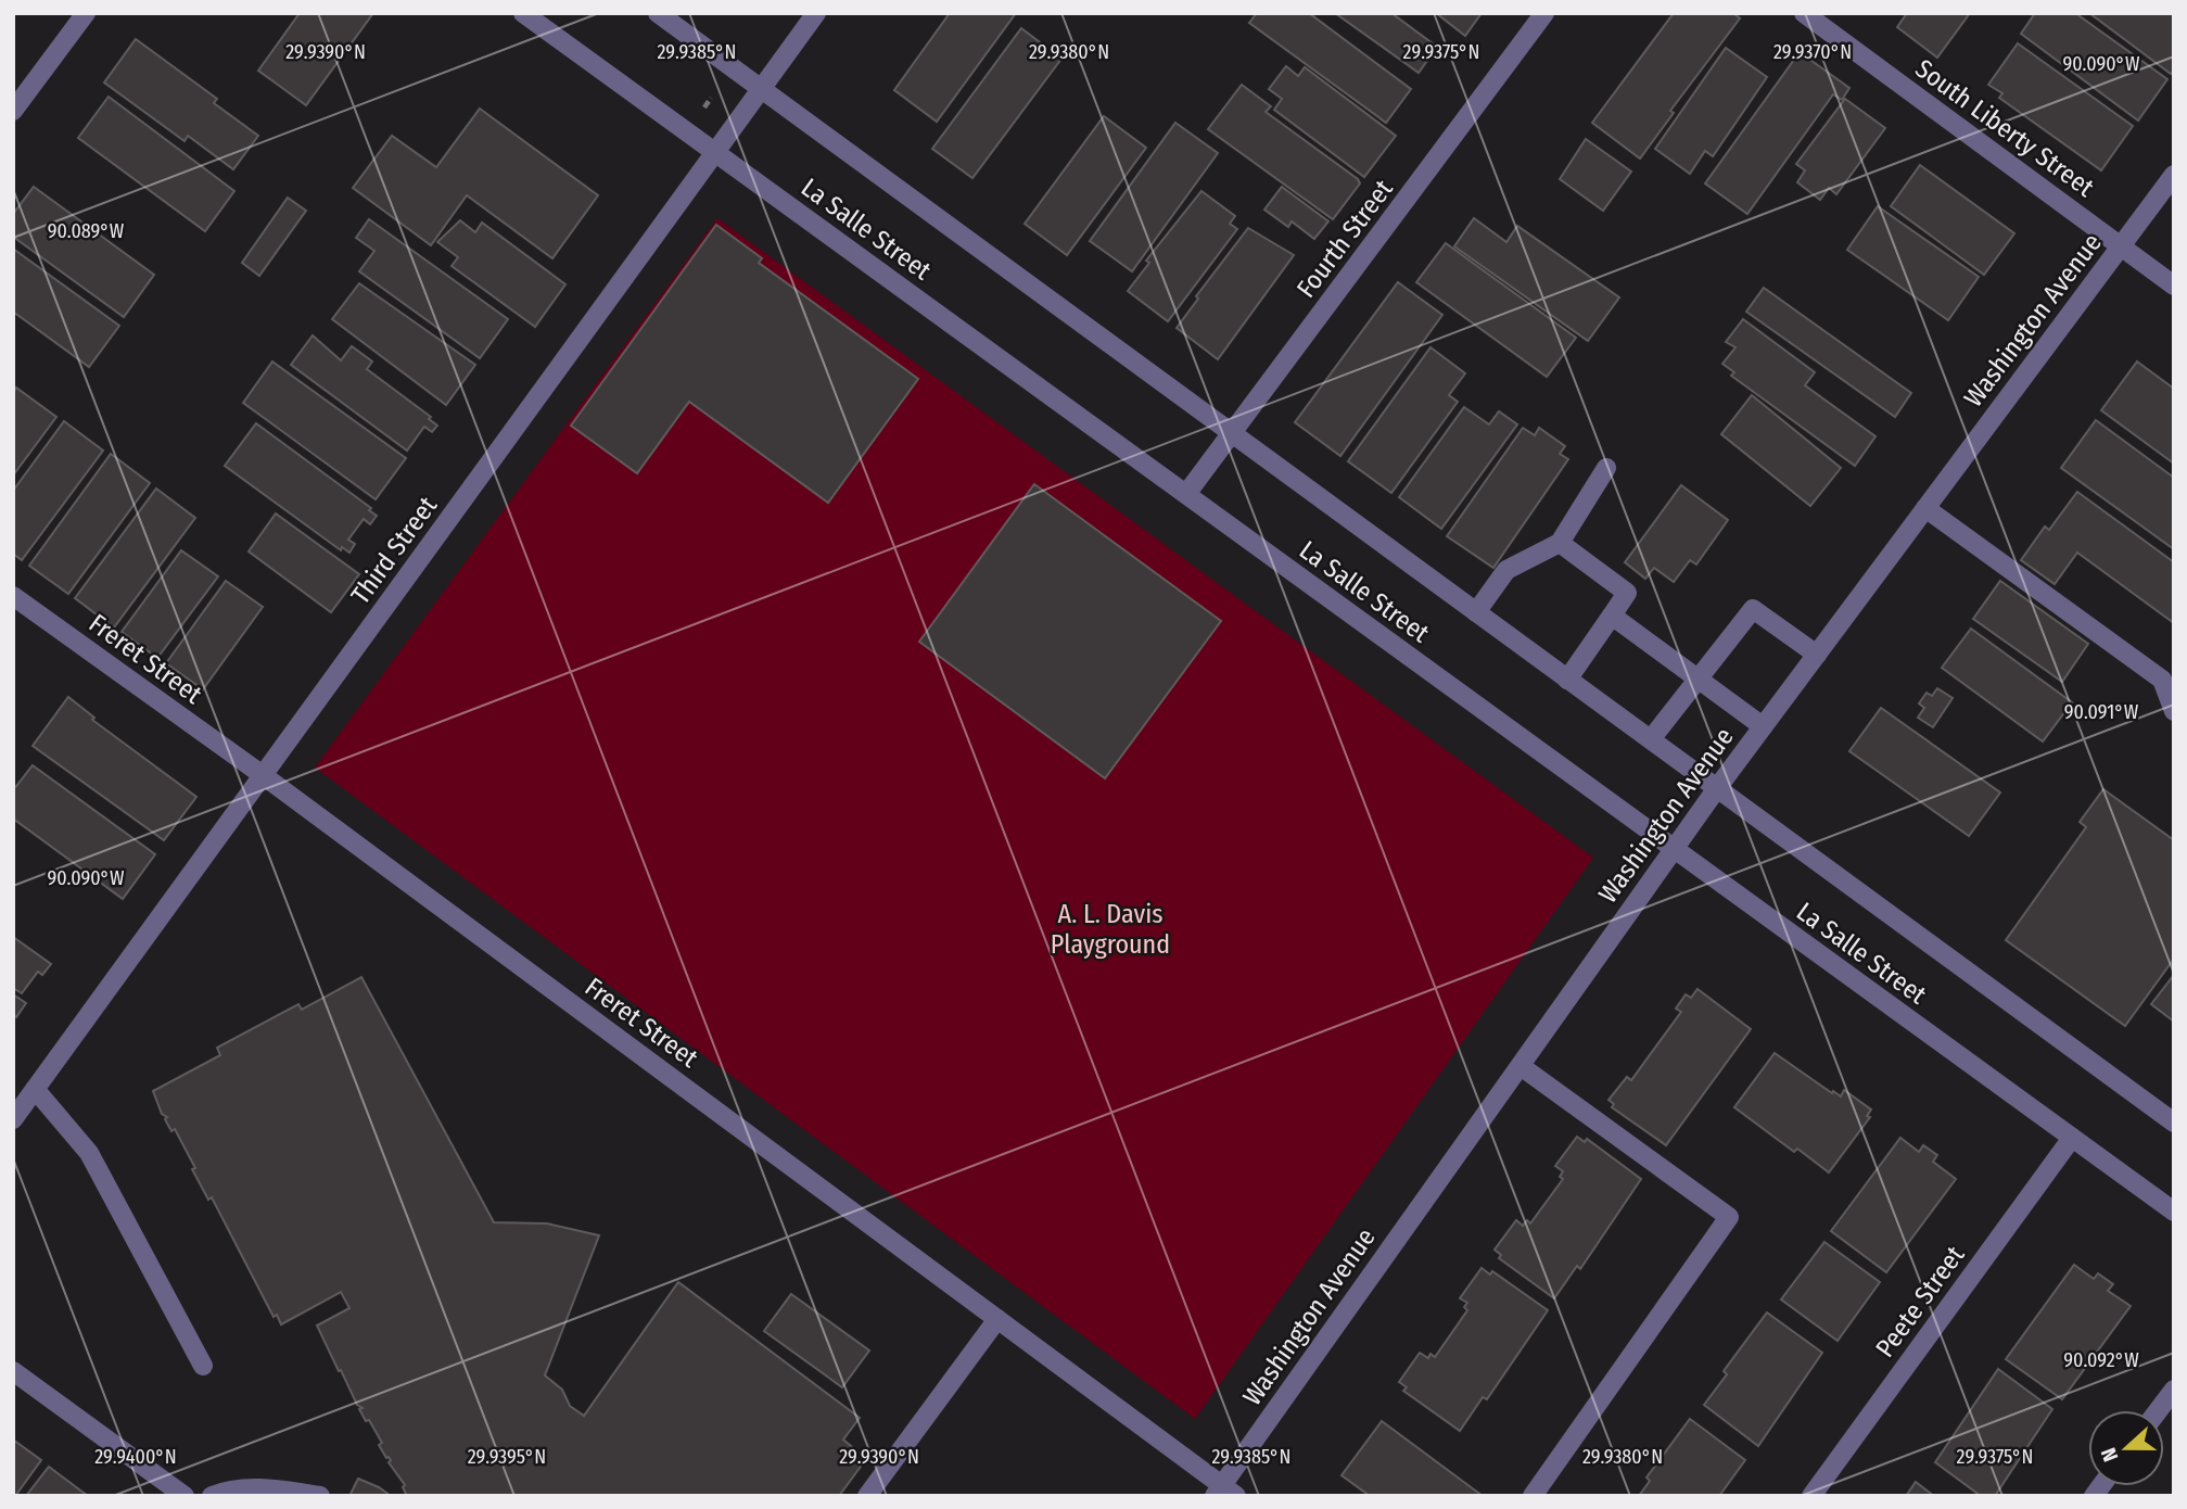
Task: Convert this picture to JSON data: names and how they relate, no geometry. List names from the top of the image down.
{
  "streets": {
    "street": [
      "South Liberty Street",
      "La Salle Street",
      "Fourth Street",
      "Washington Avenue",
      "Third Street",
      "Freret Street",
      "Peete Street"
    ]
  },
  "crossings": [
    ["South Liberty Street", "Washington Avenue"],
    ["La Salle Street", "Fourth Street"],
    ["La Salle Street", "Washington Avenue"],
    ["La Salle Street", "Third Street"],
    ["La Salle Street", "Peete Street"],
    ["Washington Avenue", "Freret Street"],
    ["Third Street", "Freret Street"]
  ],
  "parks": ["A. L. Davis Playground"],
  "north": "left",
  "coordinates": [
    "29.9390°N",
    "29.9385°N",
    "29.9380°N",
    "29.9375°N",
    "29.9370°N",
    "90.090°W",
    "90.089°W",
    "90.091°W",
    "90.092°W",
    "29.9400°N",
    "29.9395°N"
  ]
}
